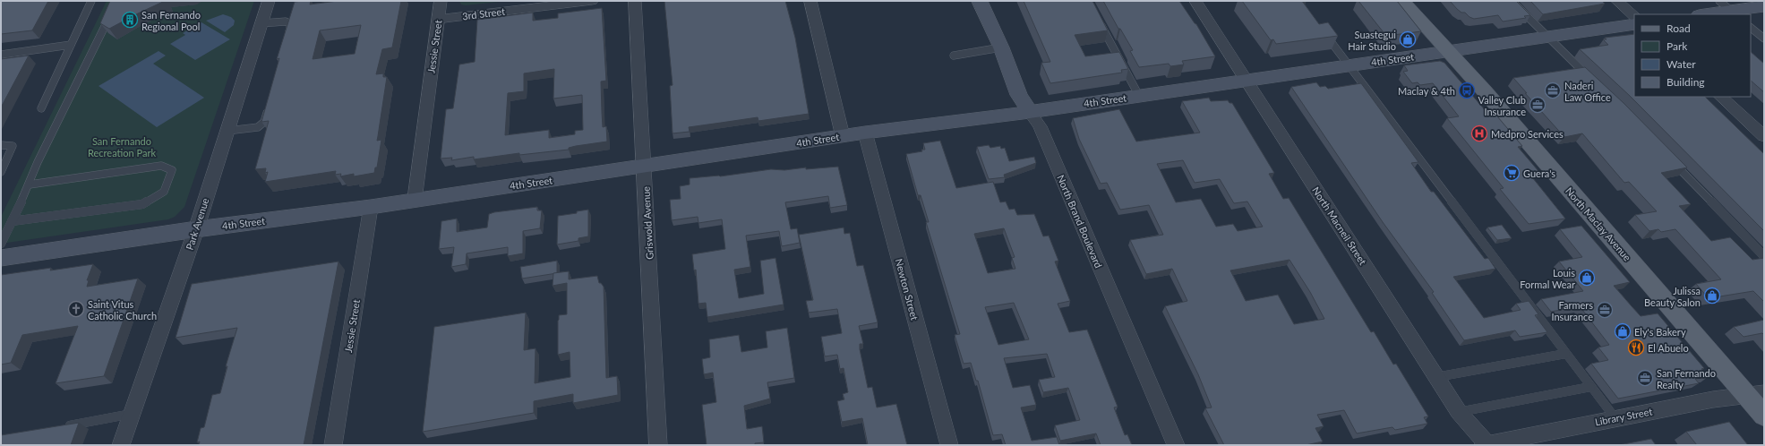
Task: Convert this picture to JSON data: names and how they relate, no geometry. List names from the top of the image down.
{
  "streets": {
    "main road": ["North Maclay Avenue"],
    "street": [
      "3rd Street",
      "Jessie Street",
      "4th Street",
      "North Brand Boulevard",
      "Griswold Avenue",
      "Park Avenue",
      "North Macneil Street",
      "Newton Street",
      "Library Street"
    ]
  },
  "crossings": [
    ["3rd Street", "Jessie Street"],
    ["Jessie Street", "4th Street"],
    ["4th Street", "North Brand Boulevard"],
    ["4th Street", "Griswold Avenue"],
    ["4th Street", "Park Avenue"],
    ["4th Street", "North Maclay Avenue"],
    ["4th Street", "North Macneil Street"],
    ["4th Street", "Newton Street"],
    ["North Maclay Avenue", "Library Street"],
    ["North Macneil Street", "Library Street"]
  ],
  "parks": ["San Fernando Recreation Park"],
  "places": {
    "building": ["San Fernando Regional Pool"],
    "shop": [
      "Suastegui Hair Studio",
      "Louis Formal Wear",
      "Julissa Beauty Salon",
      "Ely's Bakery"
    ],
    "bus stop": ["Maclay & 4th"],
    "office": [
      "Naderi Law Office",
      "Valley Club Insurance",
      "Farmers Insurance",
      "San Fernando Realty"
    ],
    "hospital": ["Medpro Services"],
    "supermarket": ["Guera's"],
    "church": ["Saint Vitus Catholic Church"],
    "restaurant": ["El Abuelo"]
  },
  "legend": [
    "Road",
    "Park",
    "Water",
    "Building"
  ]
}
